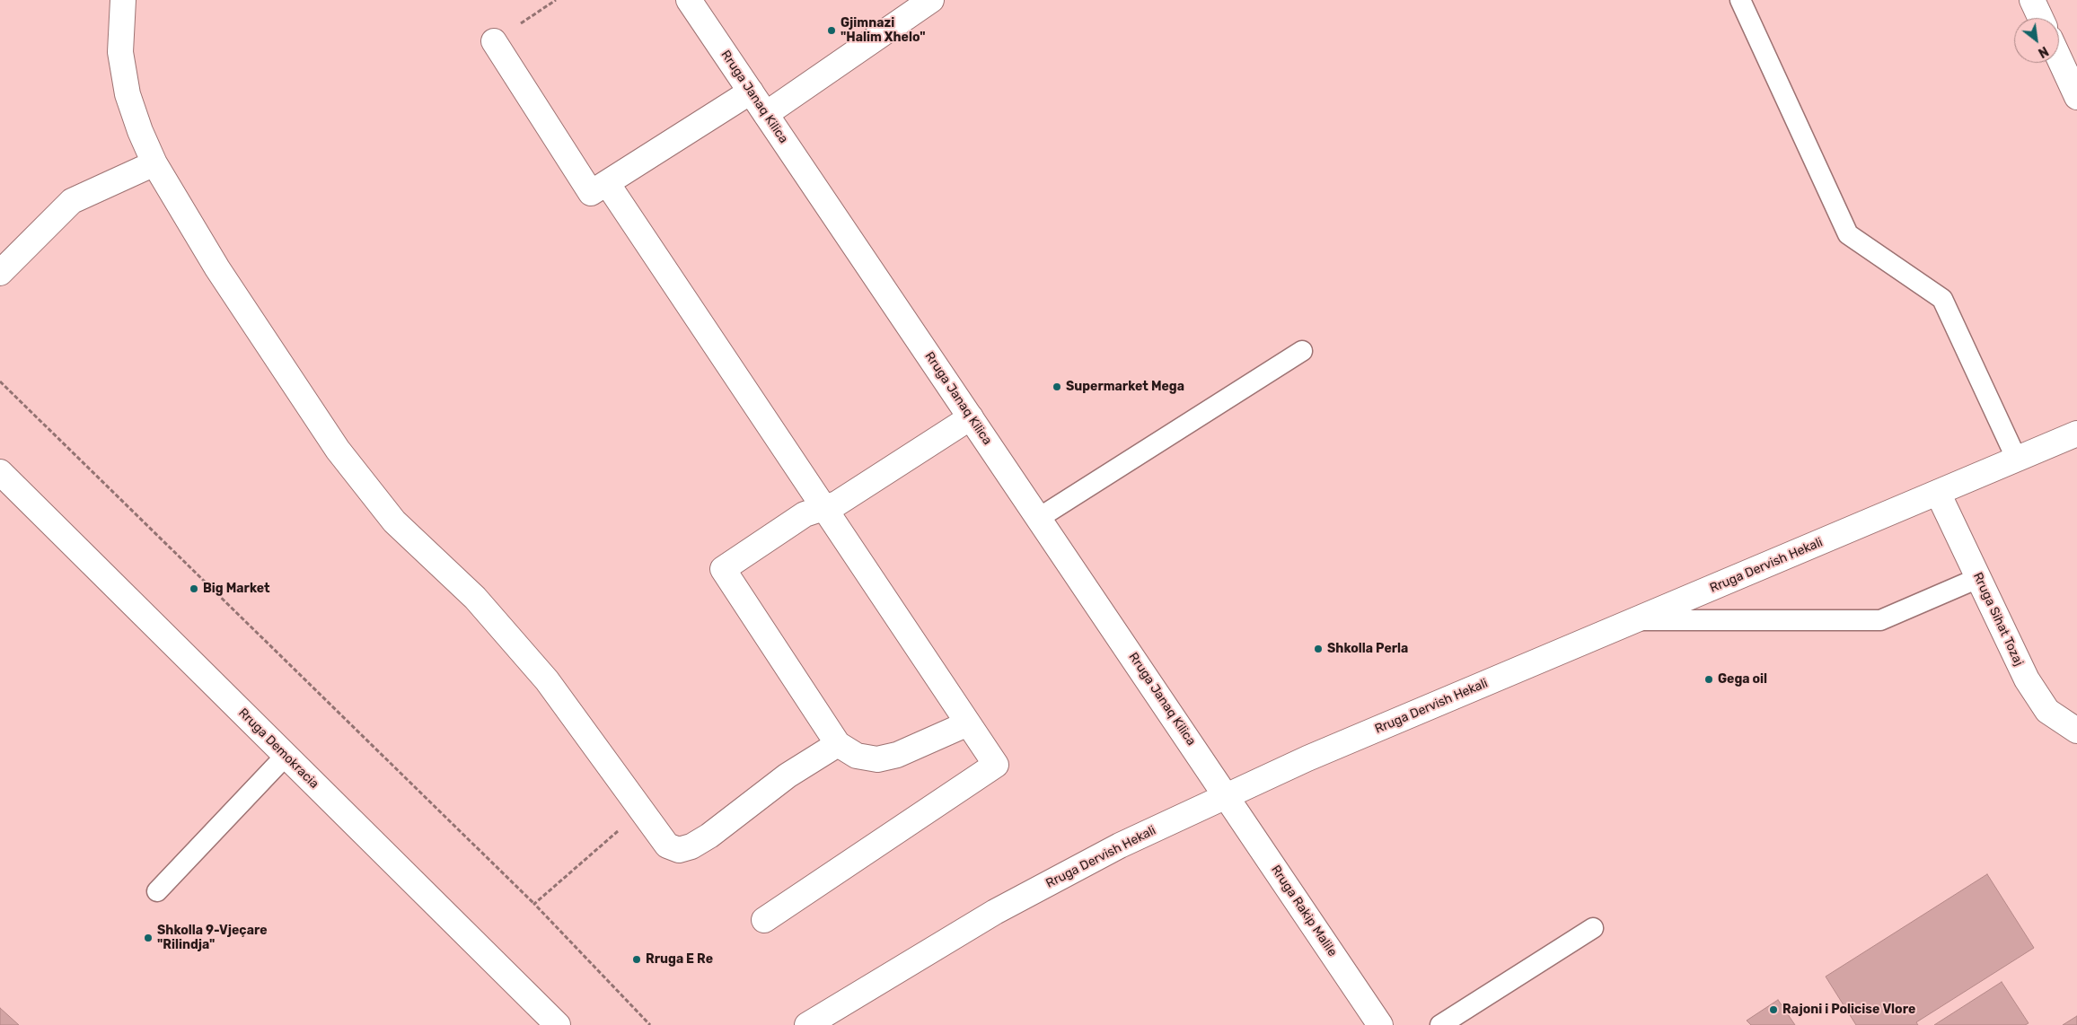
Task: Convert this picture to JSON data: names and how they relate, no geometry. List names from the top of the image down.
{
  "streets": {
    "street": [
      "Rruga Janaq Kilica",
      "Rruga Dervish Hekali",
      "Rruga Sihat Tozaj",
      "Rruga Demokracia",
      "Rruga Rakip Malile"
    ]
  },
  "crossings": [
    ["Rruga Janaq Kilica", "Rruga Dervish Hekali"],
    ["Rruga Janaq Kilica", "Rruga Rakip Malile"],
    ["Rruga Dervish Hekali", "Rruga Sihat Tozaj"],
    ["Rruga Dervish Hekali", "Rruga Rakip Malile"]
  ],
  "places": [
    "Gjimnazi \"Halim Xhelo\"",
    "Supermarket Mega",
    "Big Market",
    "Shkolla Perla",
    "Gega oil",
    "Shkolla 9-Vjeçare \"Rilindja\"",
    "Rruga E Re",
    "Rajoni i Policise Vlore"
  ],
  "north": "bottom right"
}
